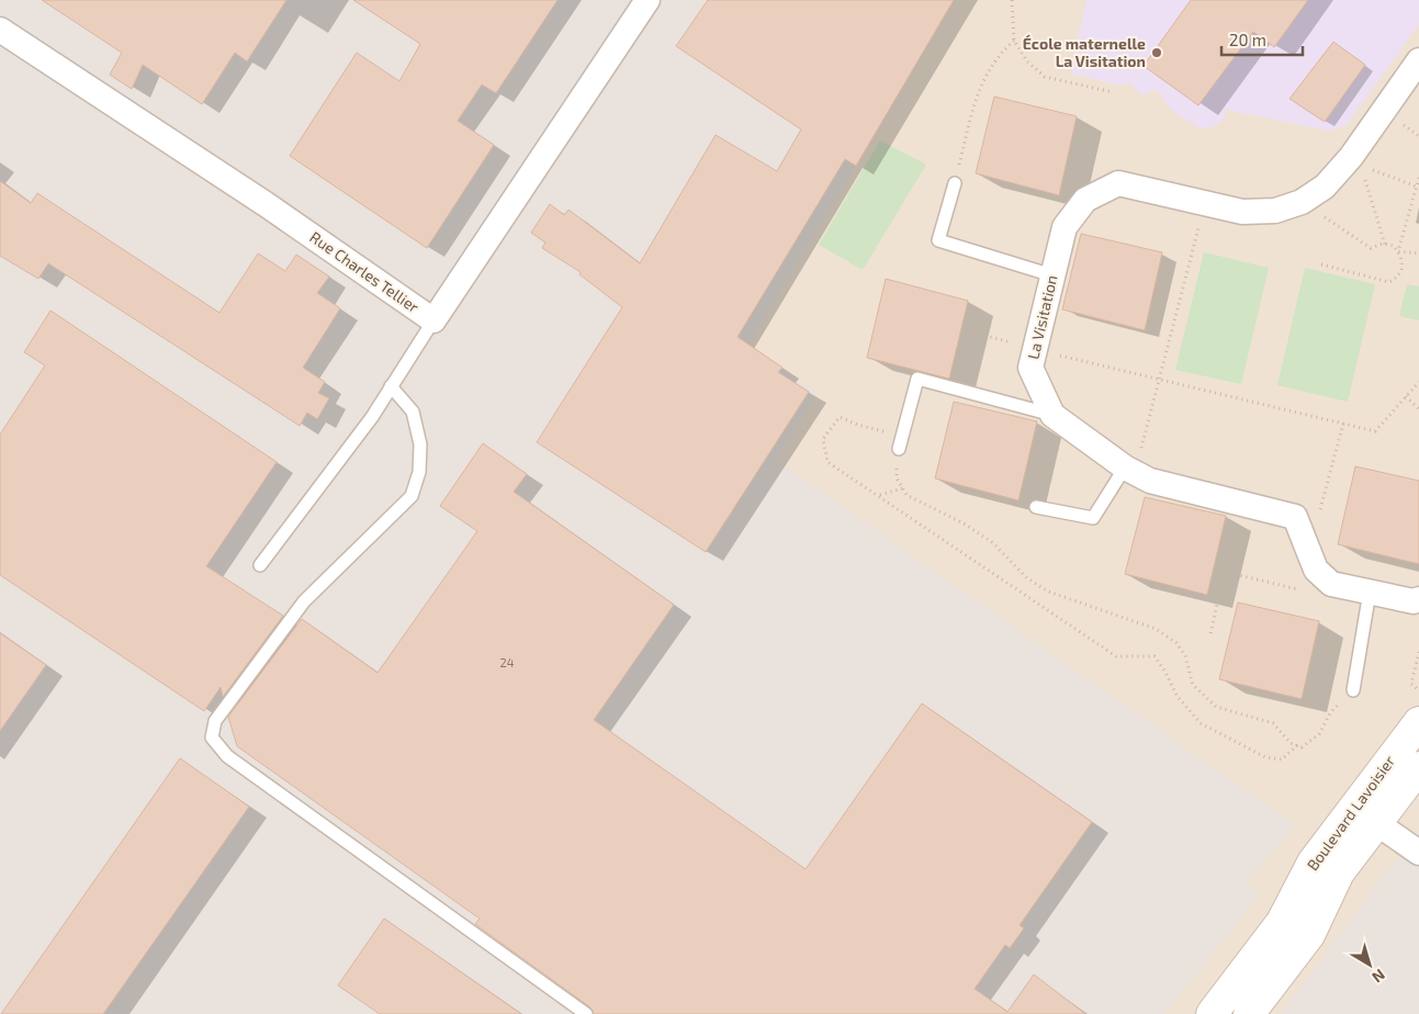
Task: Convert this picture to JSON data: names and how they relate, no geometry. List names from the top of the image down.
{
  "streets": {
    "street": ["Rue Charles Tellier", "La Visitation", "Boulevard Lavoisier"]
  },
  "places": ["École maternelle La Visitation"],
  "house_numbers": ["24"],
  "scale_bar": "20 m",
  "north": "bottom right"
}
